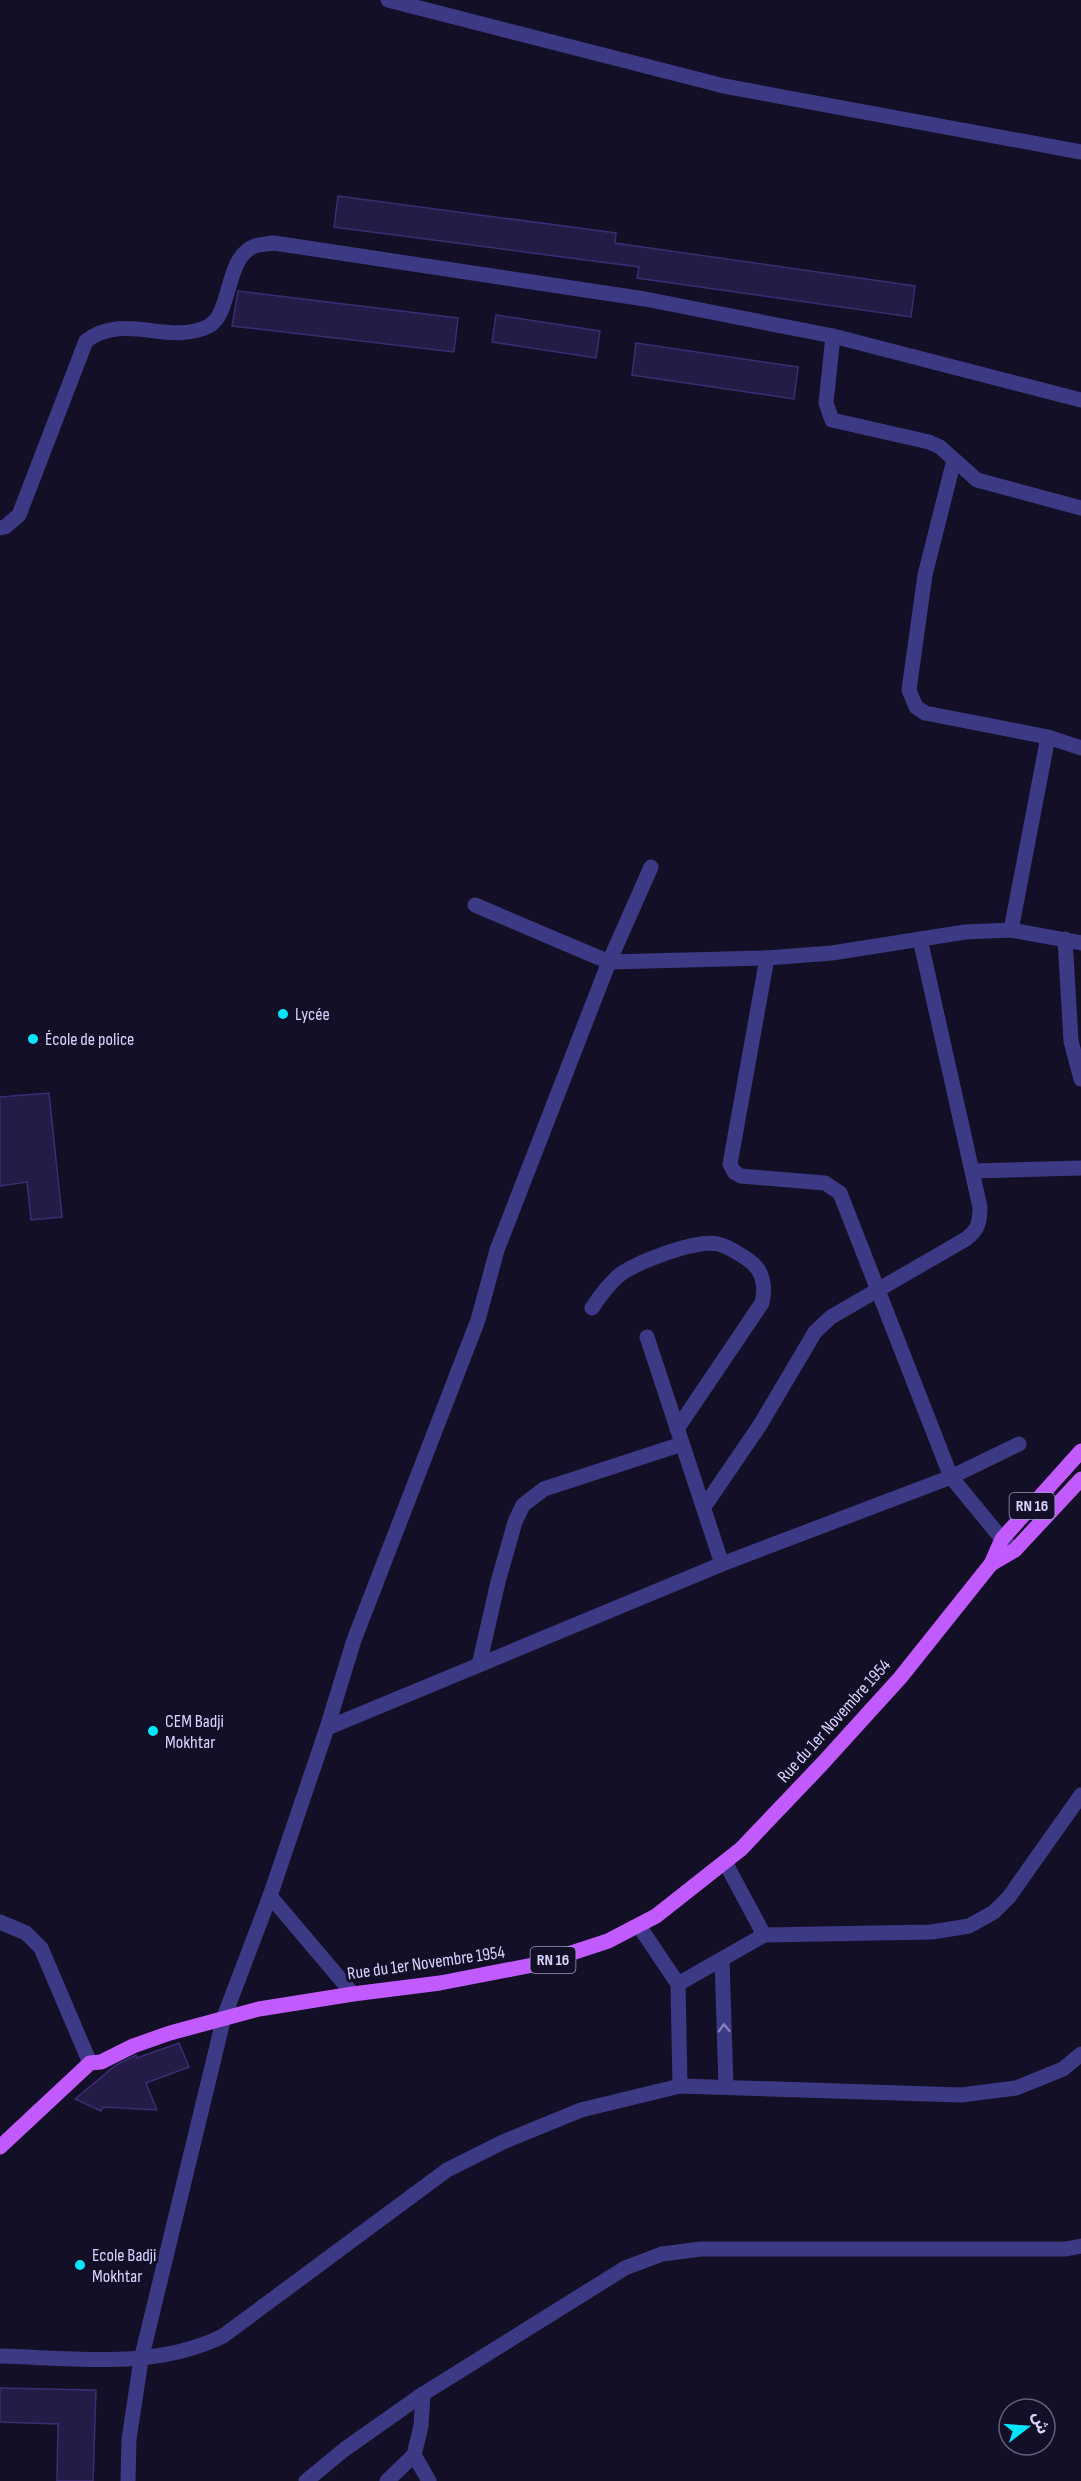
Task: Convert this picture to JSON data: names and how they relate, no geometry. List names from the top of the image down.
{
  "streets": {
    "main road": ["RN 16", "Rue du 1er Novembre 1954"]
  },
  "crossings": [
    ["RN 16", "Rue du 1er Novembre 1954"]
  ],
  "places": [
    "Lycée",
    "École de police",
    "CEM Badji Mokhtar",
    "Ecole Badji Mokhtar"
  ],
  "north": "right"
}
